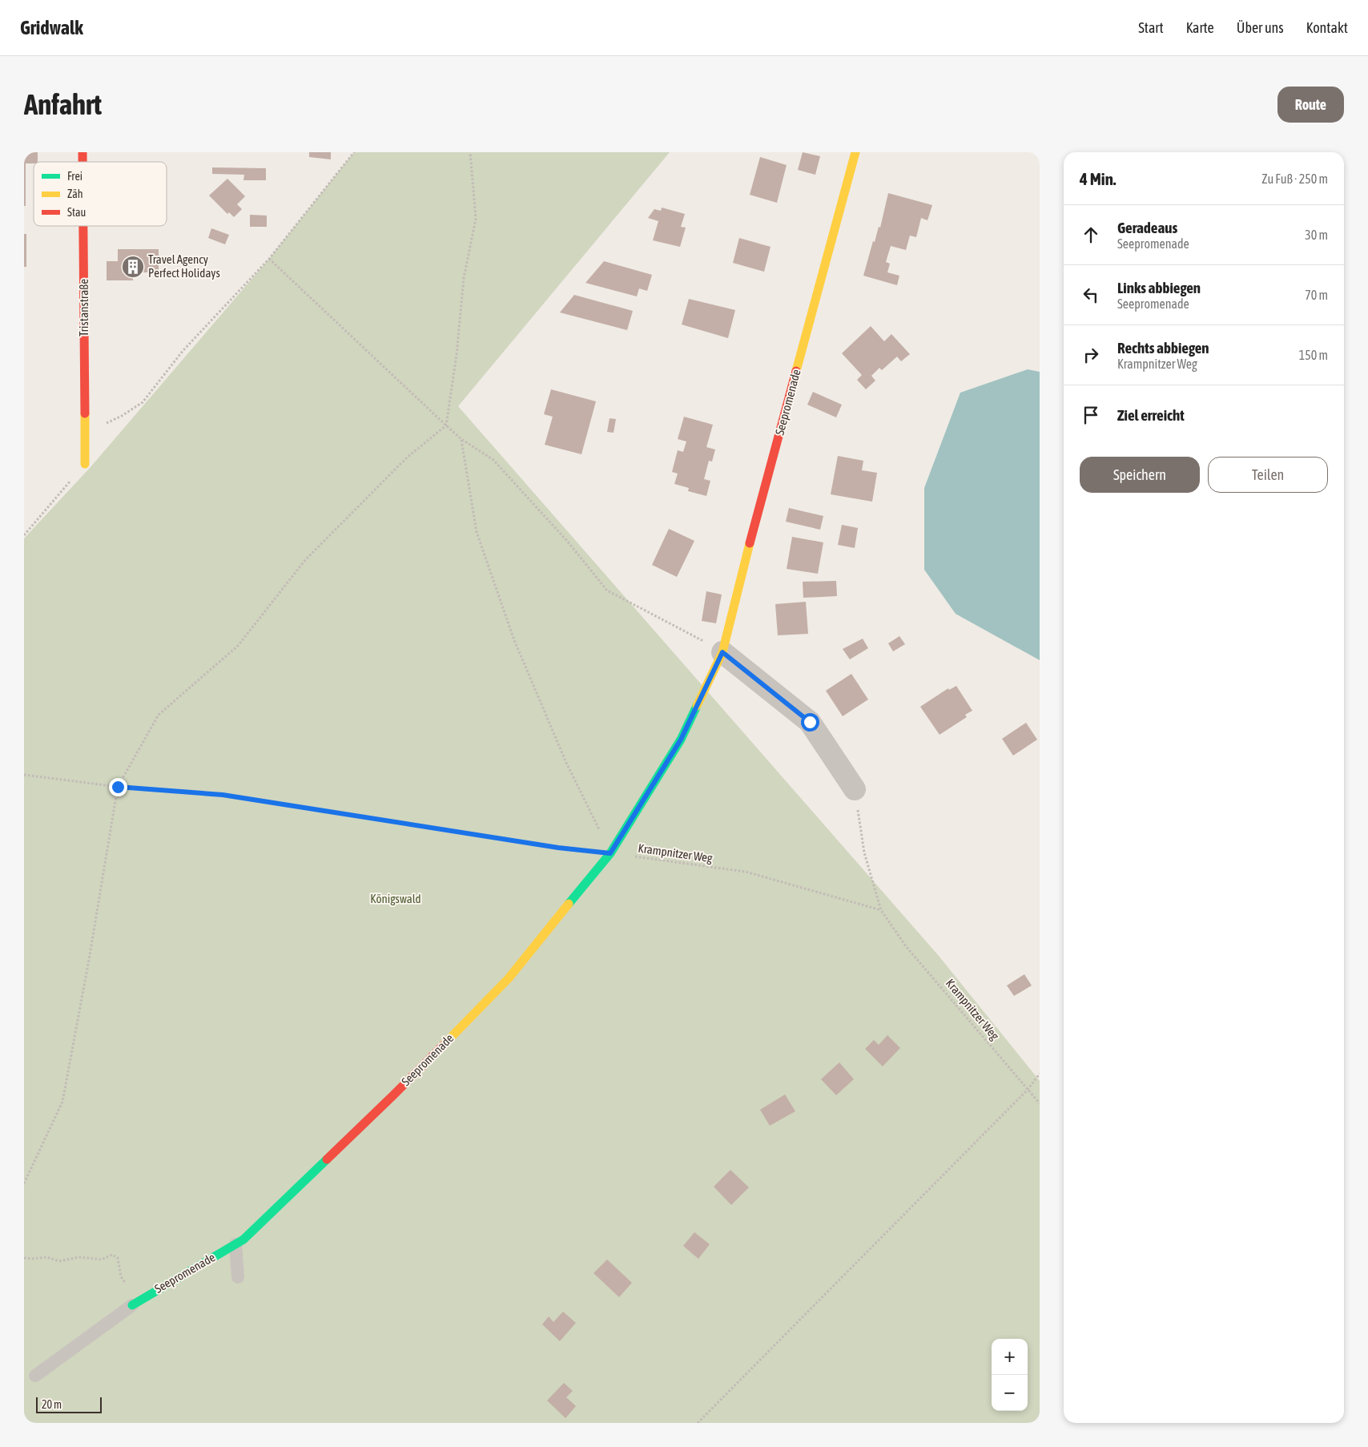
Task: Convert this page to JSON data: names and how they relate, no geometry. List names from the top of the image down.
{
  "streets": {
    "street": ["Tristanstraße", "Seepromenade"],
    "path": ["Krampnitzer Weg"]
  },
  "crossings": [
    ["Seepromenade", "Krampnitzer Weg"]
  ],
  "parks": ["Königswald"],
  "places": {
    "building": ["Travel Agency Perfect Holidays"]
  },
  "legend": ["Frei", "Zäh", "Stau"],
  "scale_bar": "20 m",
  "page": {
    "header": "Gridwalk",
    "nav": [
      "Start",
      "Karte",
      "Über uns",
      "Kontakt"
    ],
    "buttons": [
      "Route",
      ["Speichern", "Teilen"]
    ],
    "title": "Anfahrt",
    "heading": ["4 Min.", "Zu Fuß · 250 m"],
    "list": [
      ["Geradeaus", "Seepromenade", "30 m"],
      ["Links abbiegen", "Seepromenade", "70 m"],
      ["Rechts abbiegen", "Krampnitzer Weg", "150 m"],
      "Ziel erreicht"
    ],
    "map_buttons": ["+", "−"],
    "scale": "20 m"
  }
}
